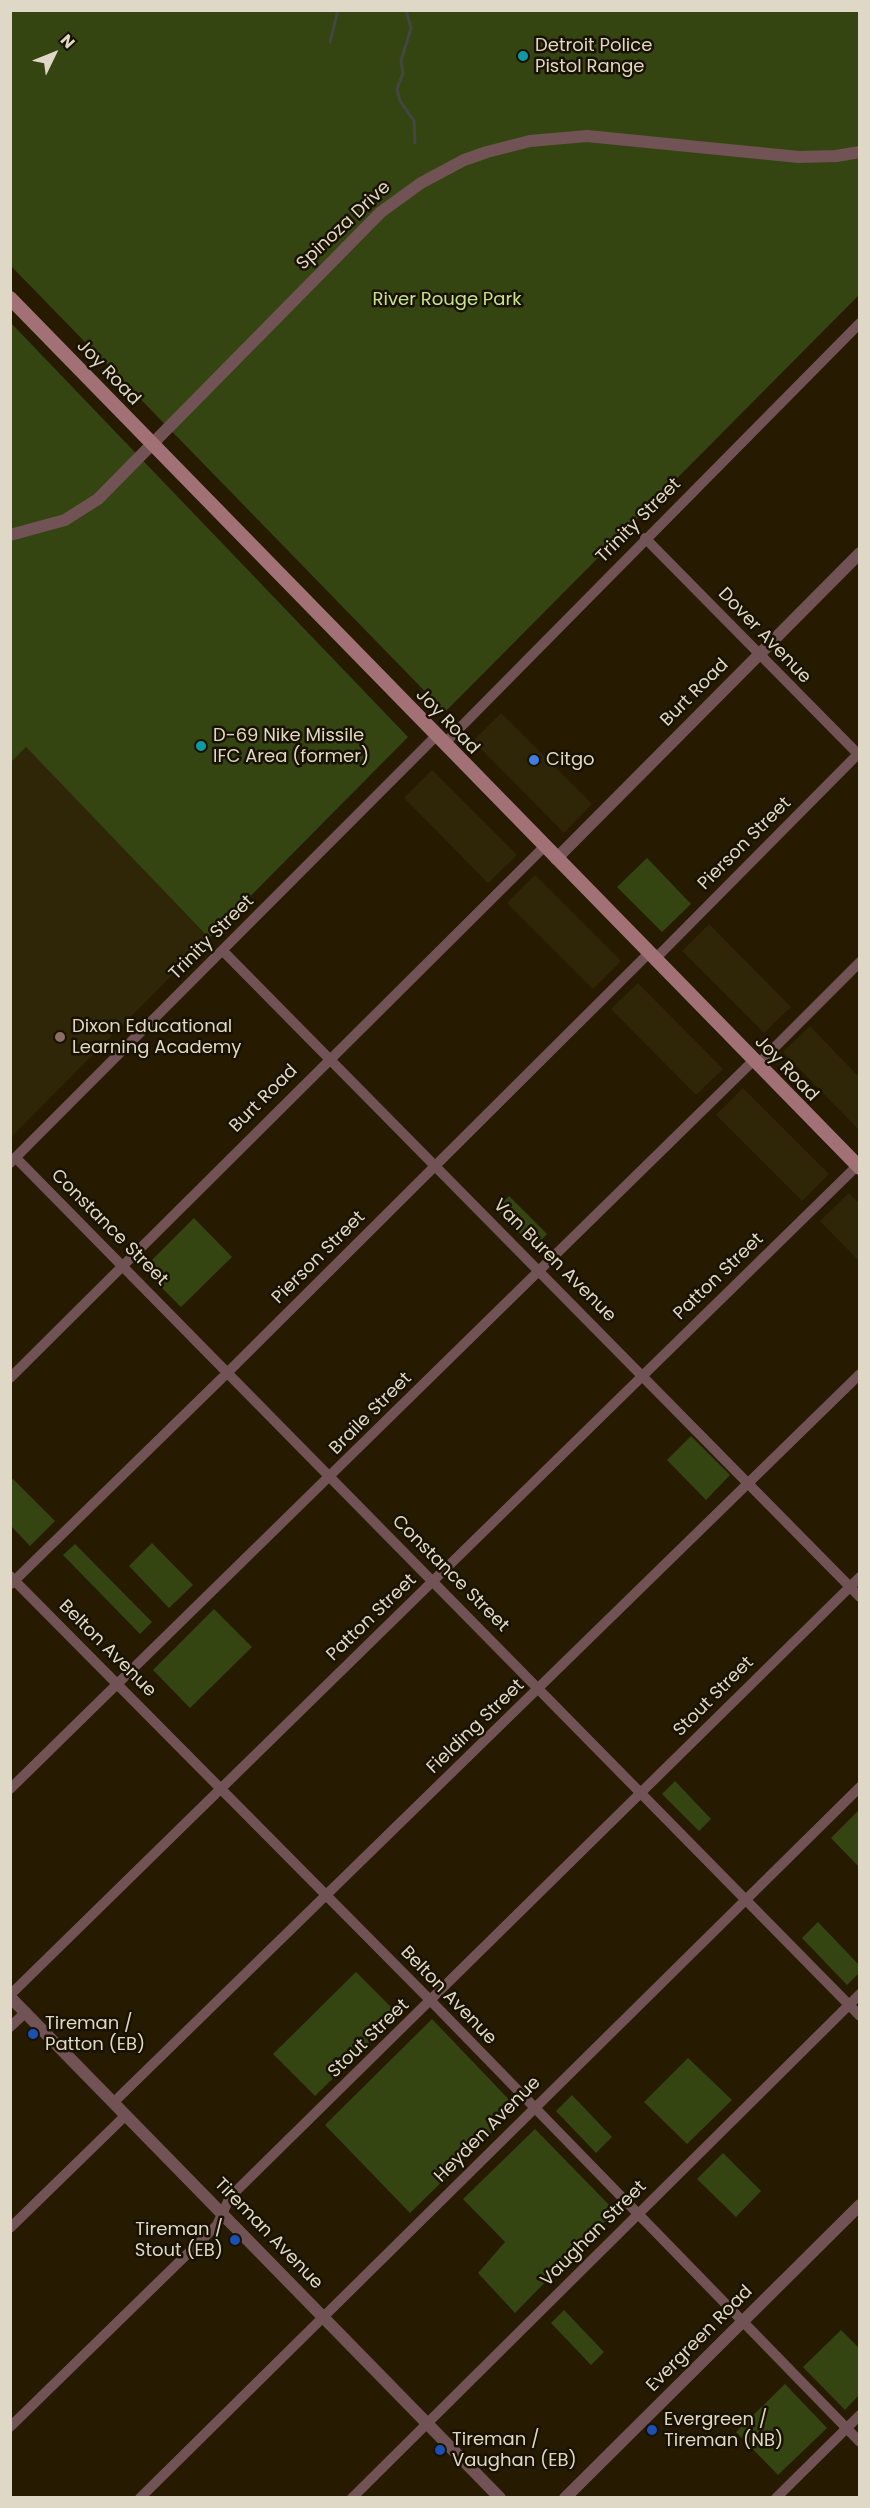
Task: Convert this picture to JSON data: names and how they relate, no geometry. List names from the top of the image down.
{
  "streets": {
    "main road": ["Joy Road"],
    "street": [
      "Spinoza Drive",
      "Trinity Street",
      "Dover Avenue",
      "Burt Road",
      "Pierson Street",
      "Constance Street",
      "Van Buren Avenue",
      "Patton Street",
      "Braile Street",
      "Belton Avenue",
      "Stout Street",
      "Fielding Street",
      "Heyden Avenue",
      "Tireman Avenue",
      "Vaughan Street",
      "Evergreen Road"
    ]
  },
  "crossings": [
    ["Spinoza Drive", "Joy Road"],
    ["Joy Road", "Trinity Street"],
    ["Joy Road", "Burt Road"],
    ["Joy Road", "Pierson Street"],
    ["Joy Road", "Patton Street"],
    ["Joy Road", "Braile Street"],
    ["Trinity Street", "Dover Avenue"],
    ["Trinity Street", "Constance Street"],
    ["Trinity Street", "Van Buren Avenue"],
    ["Dover Avenue", "Burt Road"],
    ["Dover Avenue", "Pierson Street"],
    ["Burt Road", "Constance Street"],
    ["Burt Road", "Van Buren Avenue"],
    ["Pierson Street", "Constance Street"],
    ["Pierson Street", "Van Buren Avenue"],
    ["Pierson Street", "Belton Avenue"],
    ["Constance Street", "Patton Street"],
    ["Constance Street", "Braile Street"],
    ["Constance Street", "Stout Street"],
    ["Constance Street", "Fielding Street"],
    ["Constance Street", "Heyden Avenue"],
    ["Constance Street", "Vaughan Street"],
    ["Van Buren Avenue", "Patton Street"],
    ["Van Buren Avenue", "Braile Street"],
    ["Van Buren Avenue", "Stout Street"],
    ["Van Buren Avenue", "Fielding Street"],
    ["Patton Street", "Belton Avenue"],
    ["Patton Street", "Tireman Avenue"],
    ["Braile Street", "Belton Avenue"],
    ["Belton Avenue", "Stout Street"],
    ["Belton Avenue", "Fielding Street"],
    ["Belton Avenue", "Heyden Avenue"],
    ["Belton Avenue", "Vaughan Street"],
    ["Belton Avenue", "Evergreen Road"],
    ["Stout Street", "Tireman Avenue"],
    ["Fielding Street", "Tireman Avenue"],
    ["Heyden Avenue", "Tireman Avenue"],
    ["Tireman Avenue", "Vaughan Street"]
  ],
  "parks": ["River Rouge Park"],
  "places": [
    "Detroit Police Pistol Range",
    "D-69 Nike Missile IFC Area (former)",
    "Citgo",
    "Dixon Educational Learning Academy",
    "Tireman / Patton (EB)",
    "Tireman / Stout (EB)",
    "Evergreen / Tireman (NB)",
    "Tireman / Vaughan (EB)"
  ],
  "north": "top right"
}
